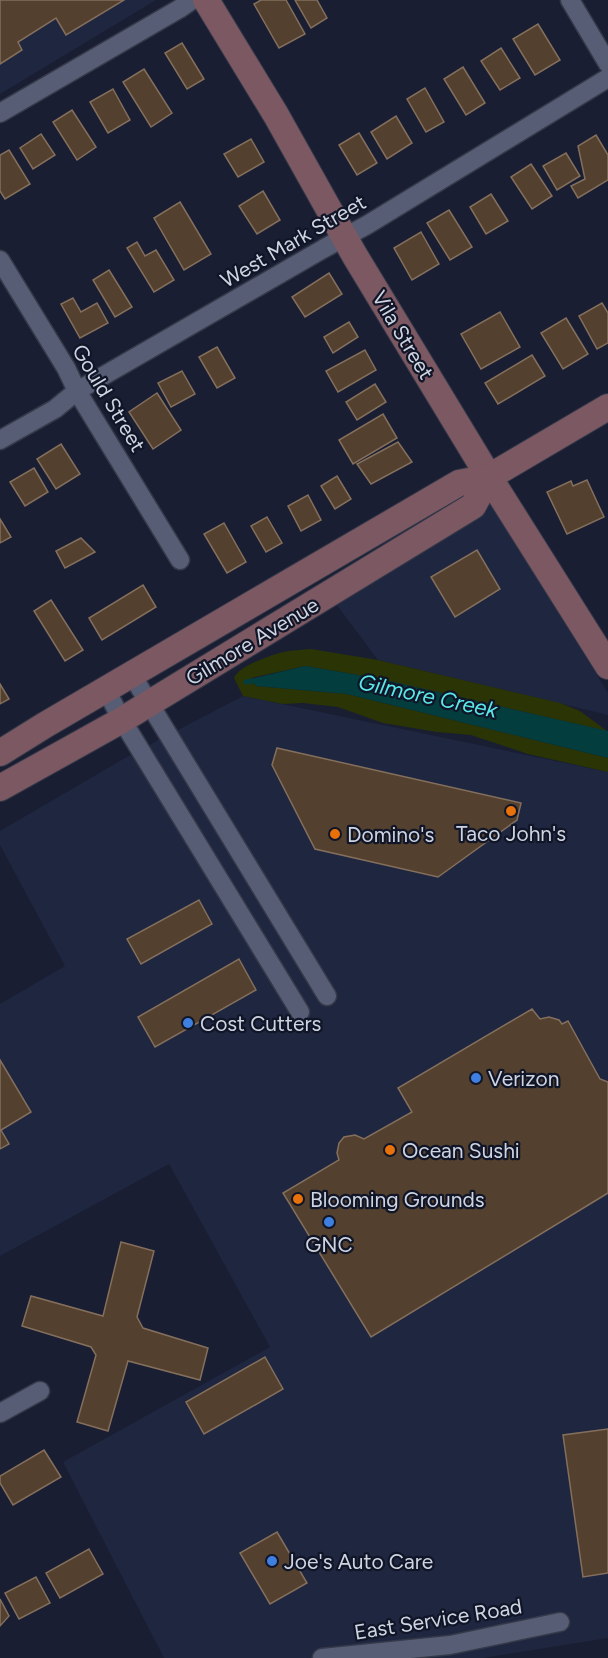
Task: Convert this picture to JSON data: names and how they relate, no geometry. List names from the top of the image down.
{
  "streets": {
    "street": [
      "West Mark Street",
      "Vila Street",
      "Gould Street",
      "Gilmore Avenue",
      "East Service Road"
    ]
  },
  "crossings": [
    ["West Mark Street", "Vila Street"],
    ["West Mark Street", "Gould Street"],
    ["Vila Street", "Gilmore Avenue"]
  ],
  "water": ["Gilmore Creek"],
  "places": [
    "Taco John's",
    "Domino's",
    "Cost Cutters",
    "Verizon",
    "Ocean Sushi",
    "Blooming Grounds",
    "GNC",
    "Joe's Auto Care"
  ]
}
